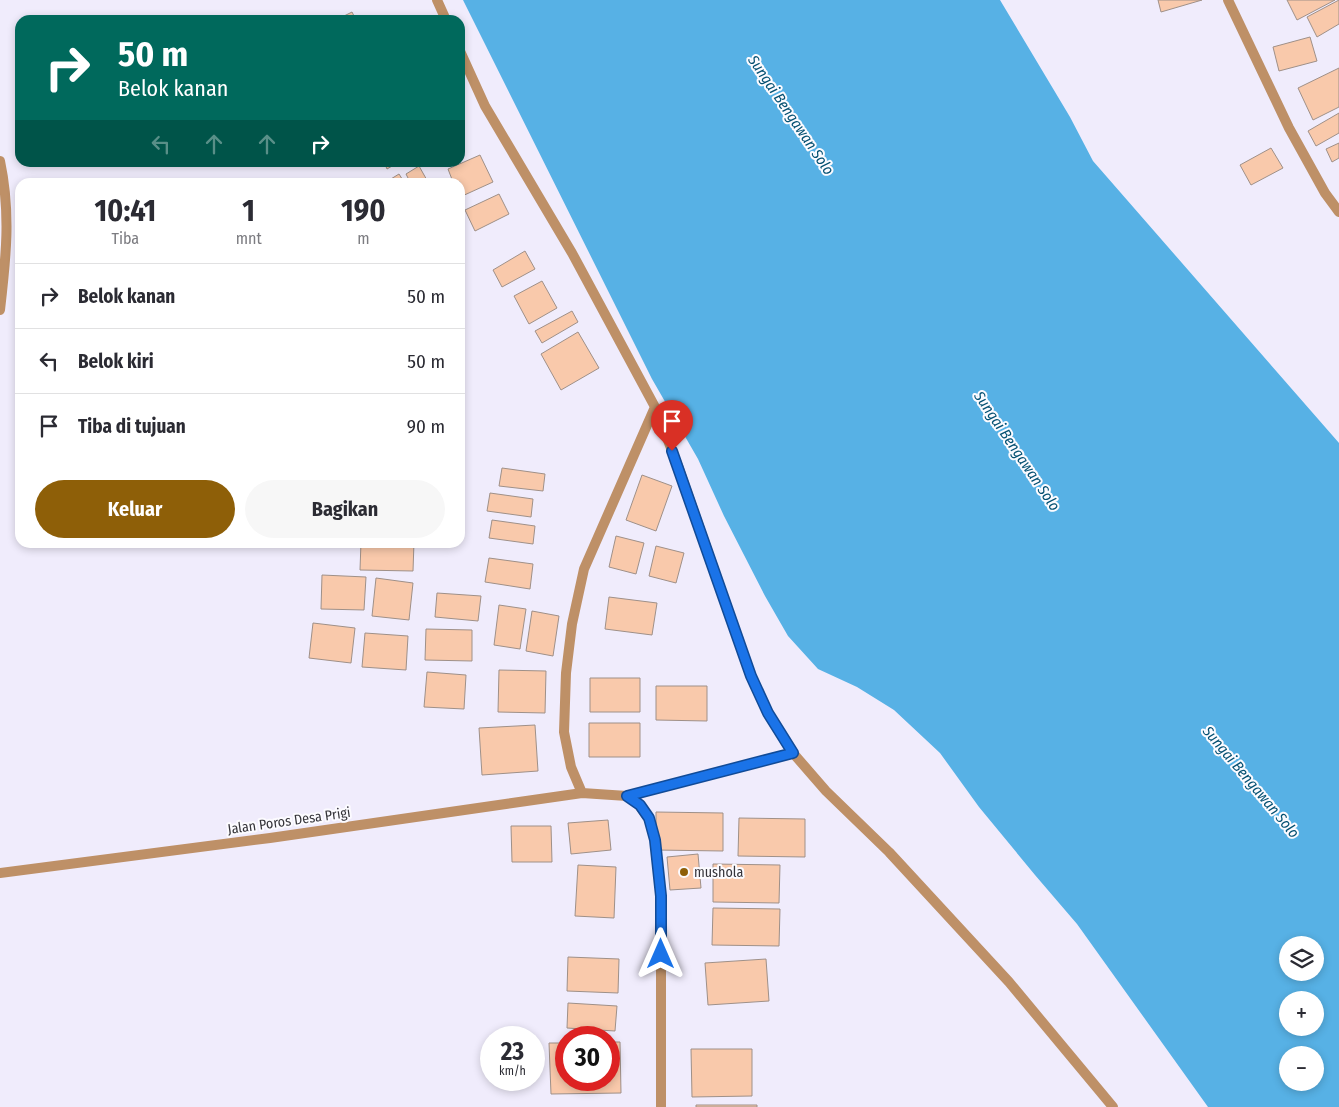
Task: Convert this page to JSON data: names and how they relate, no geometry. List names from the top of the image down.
{
  "streets": {
    "street": ["Jalan Poros Desa Prigi"]
  },
  "water": ["Sungai Bengawan Solo"],
  "places": ["mushola"],
  "page": {
    "turn": ["50 m", "Belok kanan"],
    "eta": [
      "10:41",
      "Tiba",
      "1",
      "mnt",
      "190",
      "m"
    ],
    "list": [
      {
        "name": "Belok kanan",
        "value": "50 m"
      },
      {
        "name": "Belok kiri",
        "value": "50 m"
      },
      {
        "name": "Tiba di tujuan",
        "value": "90 m"
      }
    ],
    "buttons": ["Keluar", "Bagikan"],
    "map_buttons": ["+", "−"],
    "speed": "23 km/h",
    "limit": "30"
  }
}
